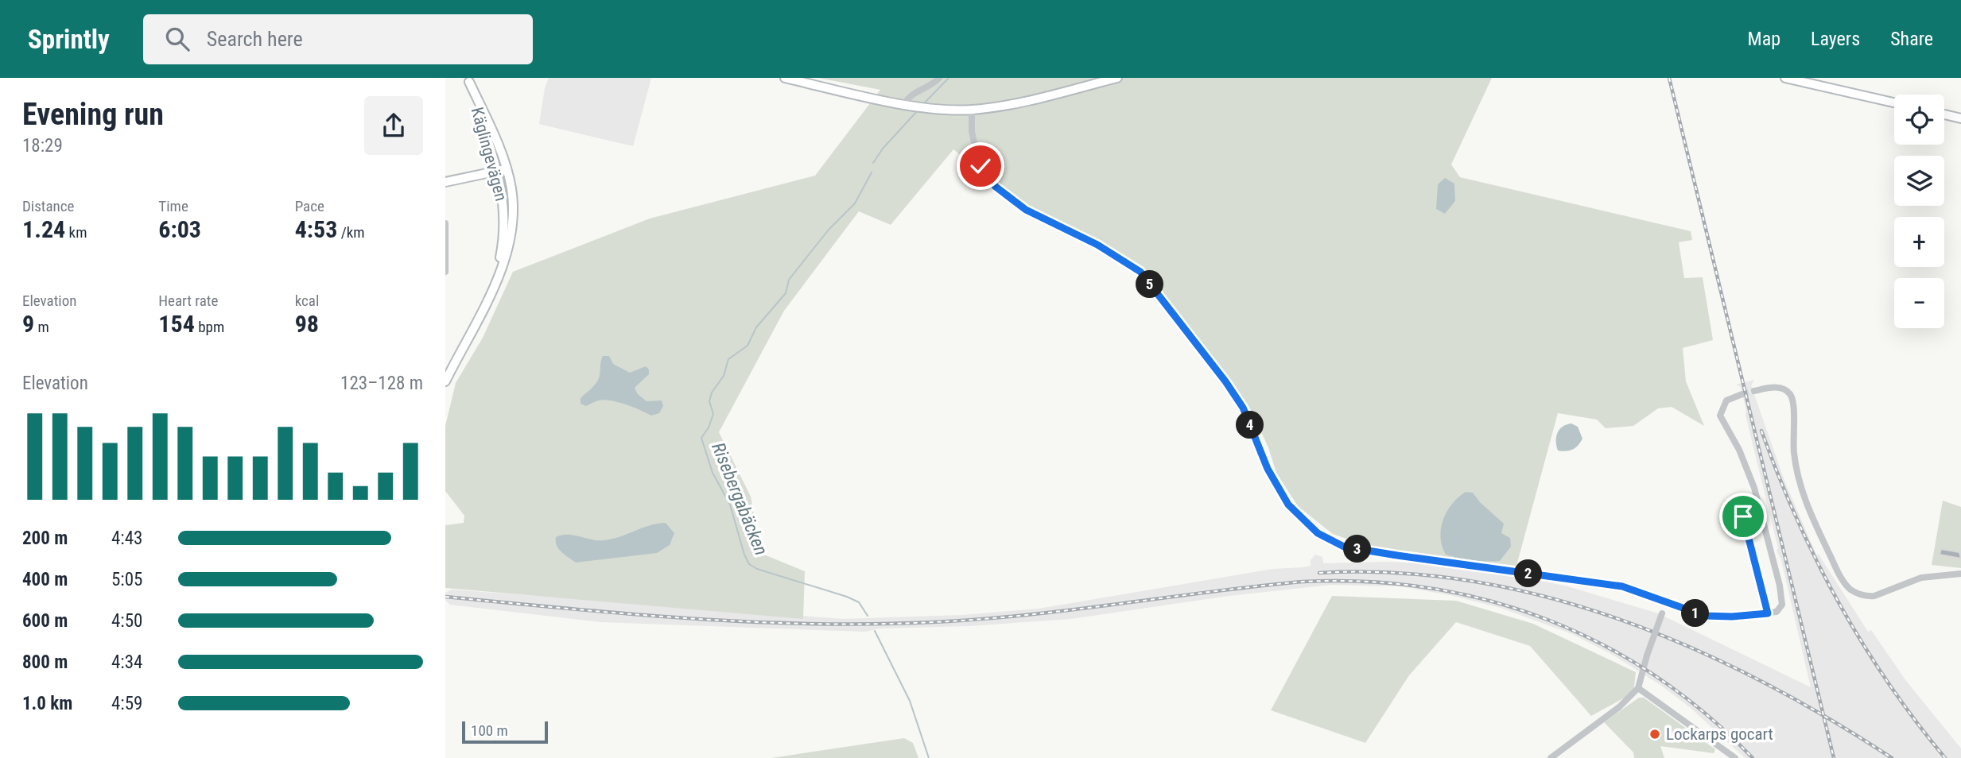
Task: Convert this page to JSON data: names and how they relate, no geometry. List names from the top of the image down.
{
  "streets": {
    "main road": ["Käglingevägen"]
  },
  "water": ["Risebergabäcken"],
  "places": ["Lockarps gocart"],
  "scale_bar": "100 m",
  "page": {
    "header": "Sprintly",
    "search": "Search here",
    "nav": ["Map", "Layers", "Share"],
    "heading": ["Evening run", "18:29"],
    "map_buttons": ["+", "−"],
    "stats": [
      ["Distance", "1.24 km"],
      ["Time", "6:03"],
      ["Pace", "4:53 /km"],
      ["Elevation", "9 m"],
      ["Heart rate", "154 bpm"],
      ["kcal", "98"]
    ],
    "pins": [
      "5",
      "4",
      "3",
      "2",
      "1"
    ],
    "chart": ["Elevation", "123–128 m"],
    "list": [
      {
        "name": "200 m",
        "note": "4:43"
      },
      {
        "name": "400 m",
        "note": "5:05"
      },
      {
        "name": "600 m",
        "note": "4:50"
      },
      {
        "name": "800 m",
        "note": "4:34"
      },
      {
        "name": "1.0 km",
        "note": "4:59"
      }
    ],
    "scale": "100 m"
  }
}
